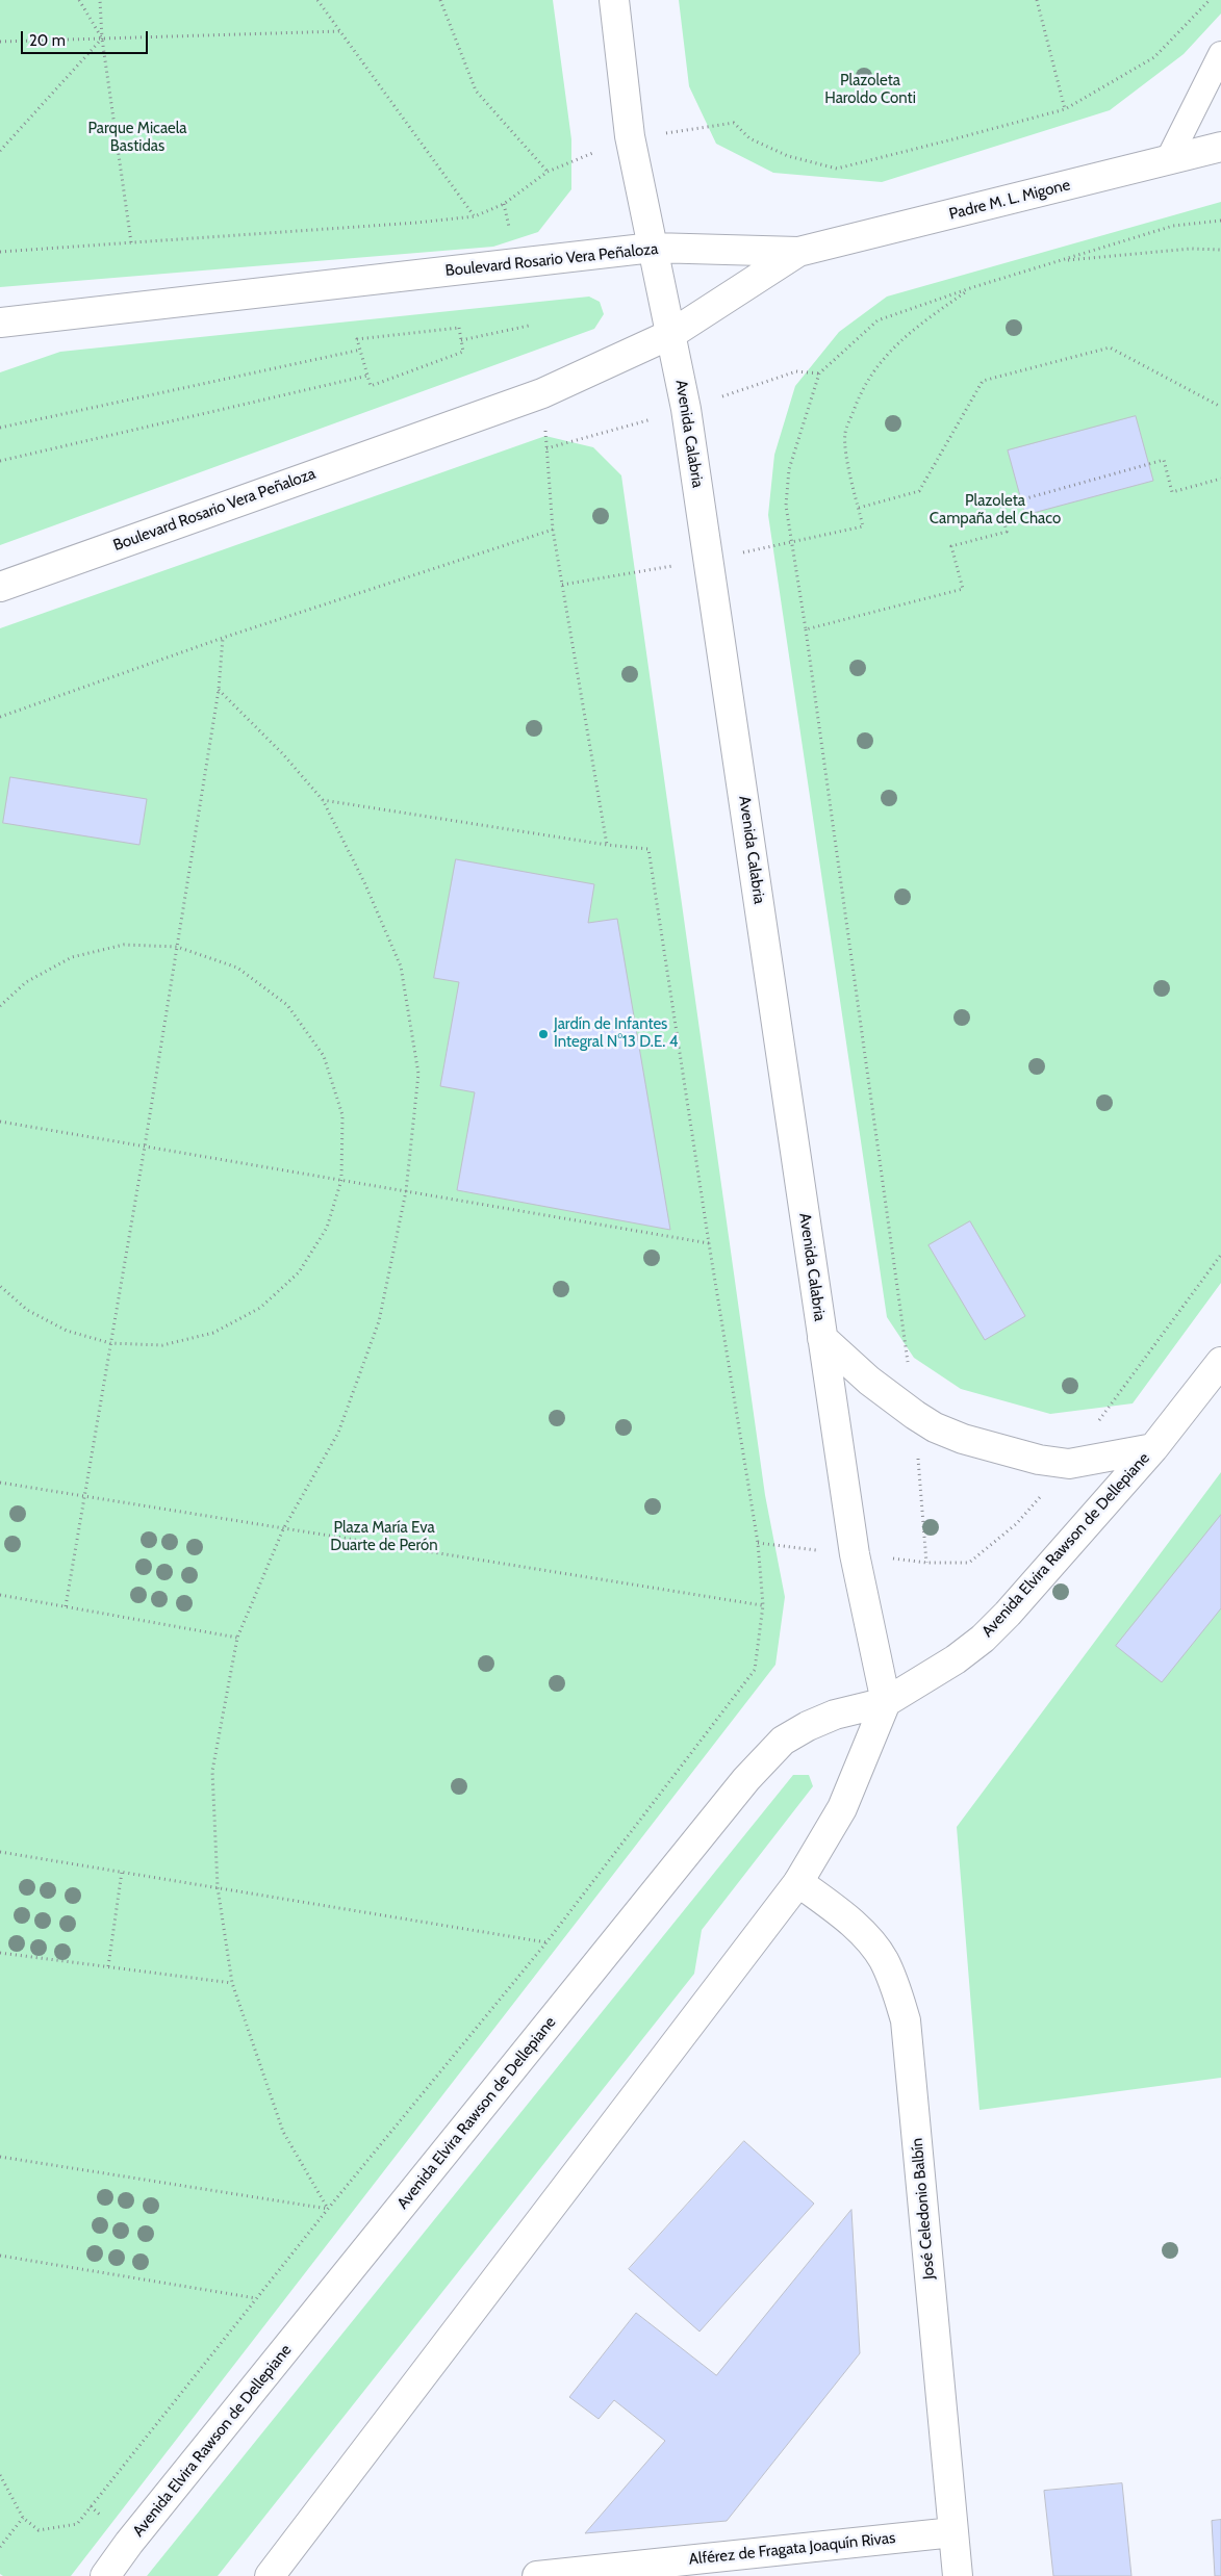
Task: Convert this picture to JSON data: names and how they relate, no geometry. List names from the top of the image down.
{
  "streets": {
    "main road": [
      "Padre M. L. Migone",
      "Boulevard Rosario Vera Peñaloza",
      "Avenida Calabria",
      "Avenida Elvira Rawson de Dellepiane",
      "José Celedonio Balbín",
      "Alférez de Fragata Joaquín Rivas"
    ]
  },
  "crossings": [
    ["Padre M. L. Migone", "Boulevard Rosario Vera Peñaloza"],
    ["Boulevard Rosario Vera Peñaloza", "Avenida Calabria"],
    ["Avenida Calabria", "Avenida Elvira Rawson de Dellepiane"],
    ["José Celedonio Balbín", "Alférez de Fragata Joaquín Rivas"]
  ],
  "parks": [
    "Plazoleta Haroldo Conti",
    "Parque Micaela Bastidas",
    "Plazoleta Campaña del Chaco",
    "Plaza María Eva Duarte de Perón"
  ],
  "places": ["Jardín de Infantes Integral N°13 D.E. 4"],
  "scale_bar": "20 m"
}
